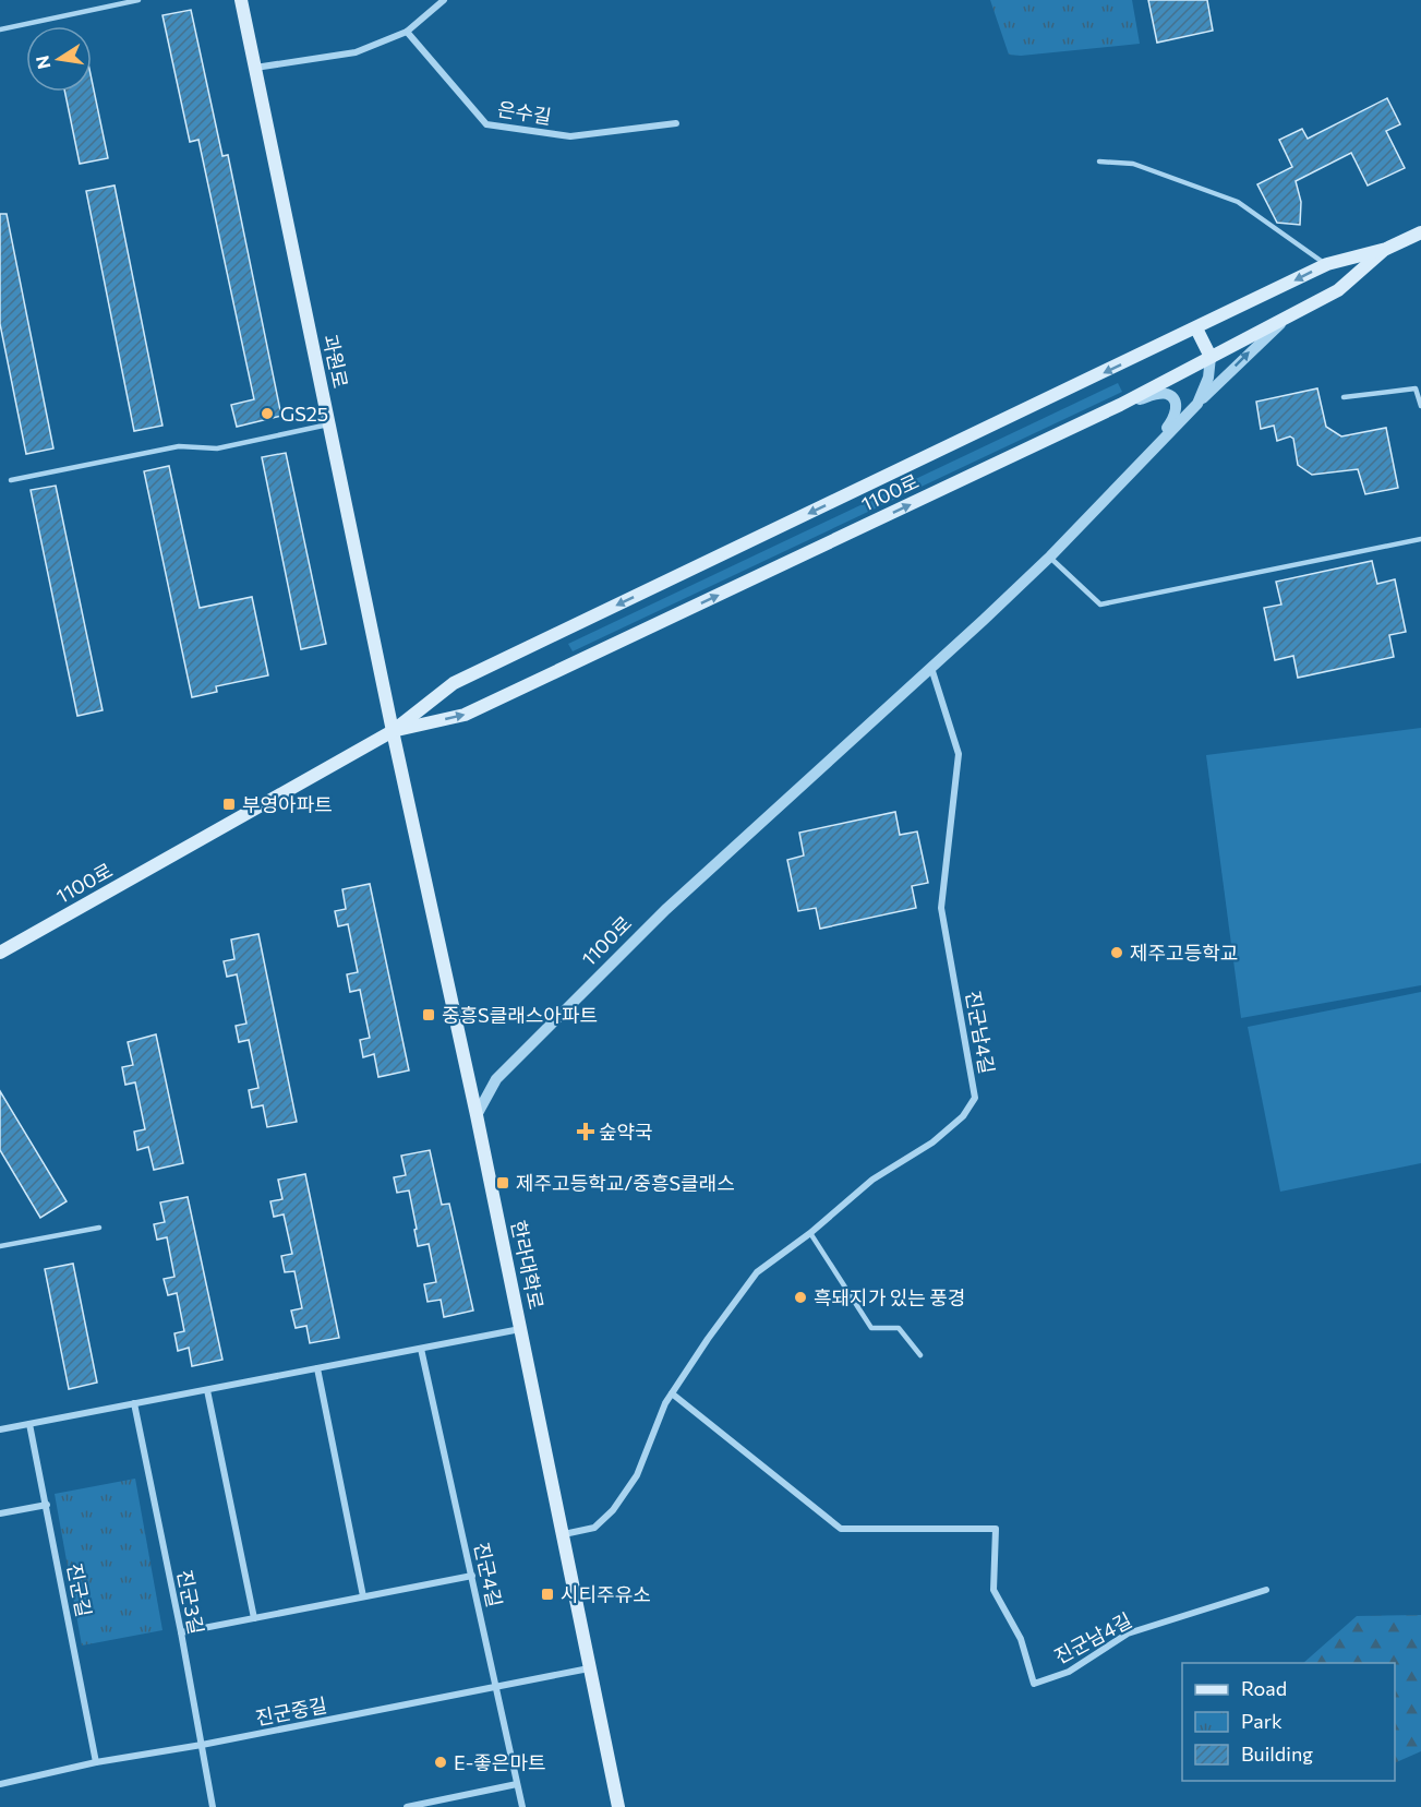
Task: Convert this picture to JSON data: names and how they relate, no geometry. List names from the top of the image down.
{
  "streets": {
    "main road": ["과원로", "1100로", "한라대학로"],
    "street": [
      "은수길",
      "진군남4길",
      "진군4길",
      "진군길",
      "진군3길",
      "진군중길"
    ]
  },
  "crossings": [
    ["과원로", "1100로"],
    ["과원로", "한라대학로"],
    ["1100로", "진군남4길"],
    ["1100로", "한라대학로"],
    ["진군남4길", "한라대학로"],
    ["한라대학로", "진군중길"],
    ["진군4길", "진군중길"],
    ["진군길", "진군중길"],
    ["진군3길", "진군중길"]
  ],
  "places": {
    "other": [
      "GS25",
      "제주고등학교",
      "흑돼지가 있는 풍경",
      "E-좋은마트"
    ],
    "transit": [
      "부영아파트",
      "중흥S클래스아파트",
      "제주고등학교/중흥S클래스",
      "시티주유소"
    ],
    "health": ["숲약국"]
  },
  "legend": ["Road", "Park", "Building"],
  "north": "left"
}
